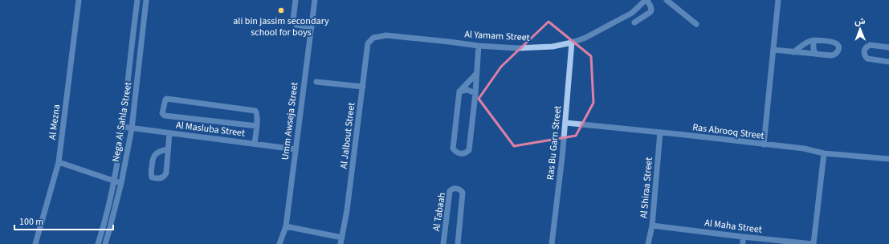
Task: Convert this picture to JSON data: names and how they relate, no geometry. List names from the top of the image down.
{
  "streets": {
    "street": [
      "Al Yamam Street",
      "Umm Awseja Street",
      "Al Mezna",
      "Nega Al Sahla Street",
      "Al Masluba Street",
      "Ras Abrooq Street",
      "Al Jalbout Street",
      "Ras Bu Garn Street",
      "Al Shiraa Street",
      "Al Tabaah",
      "Al Maha Street"
    ]
  },
  "crossings": [
    ["Al Yamam Street", "Al Jalbout Street"],
    ["Al Yamam Street", "Ras Bu Garn Street"],
    ["Umm Awseja Street", "Al Masluba Street"],
    ["Nega Al Sahla Street", "Al Masluba Street"],
    ["Ras Abrooq Street", "Ras Bu Garn Street"],
    ["Ras Abrooq Street", "Al Shiraa Street"],
    ["Ras Abrooq Street", "Al Maha Street"],
    ["Al Shiraa Street", "Al Maha Street"]
  ],
  "places": ["ali bin jassim secondary school for boys"],
  "scale_bar": "100 m",
  "north": "top"
}
